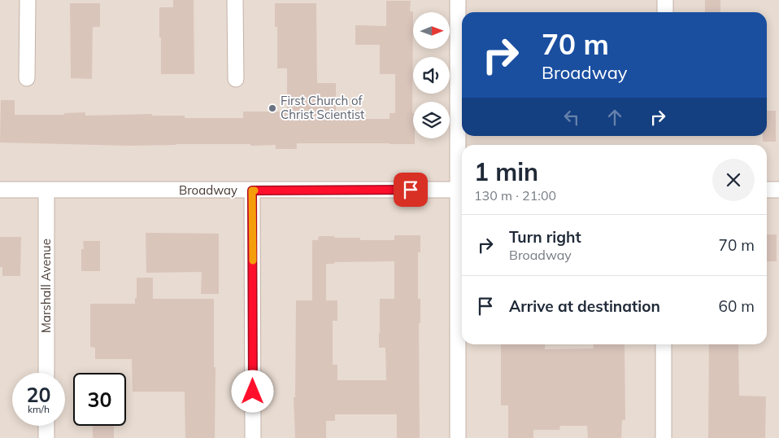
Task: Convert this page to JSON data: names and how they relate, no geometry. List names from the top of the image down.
{
  "streets": {
    "street": ["Broadway", "Marshall Avenue"]
  },
  "crossings": [
    ["Broadway", "Marshall Avenue"]
  ],
  "places": ["First Church of Christ Scientist"],
  "north": "right",
  "page": {
    "turn": ["70 m", "Broadway"],
    "heading": ["1 min", "130 m · 21:00"],
    "list": [
      {
        "name": "Turn right",
        "note": "Broadway",
        "value": "70 m"
      },
      {
        "name": "Arrive at destination",
        "value": "60 m"
      }
    ],
    "speed": "20 km/h",
    "limit": "30"
  }
}
